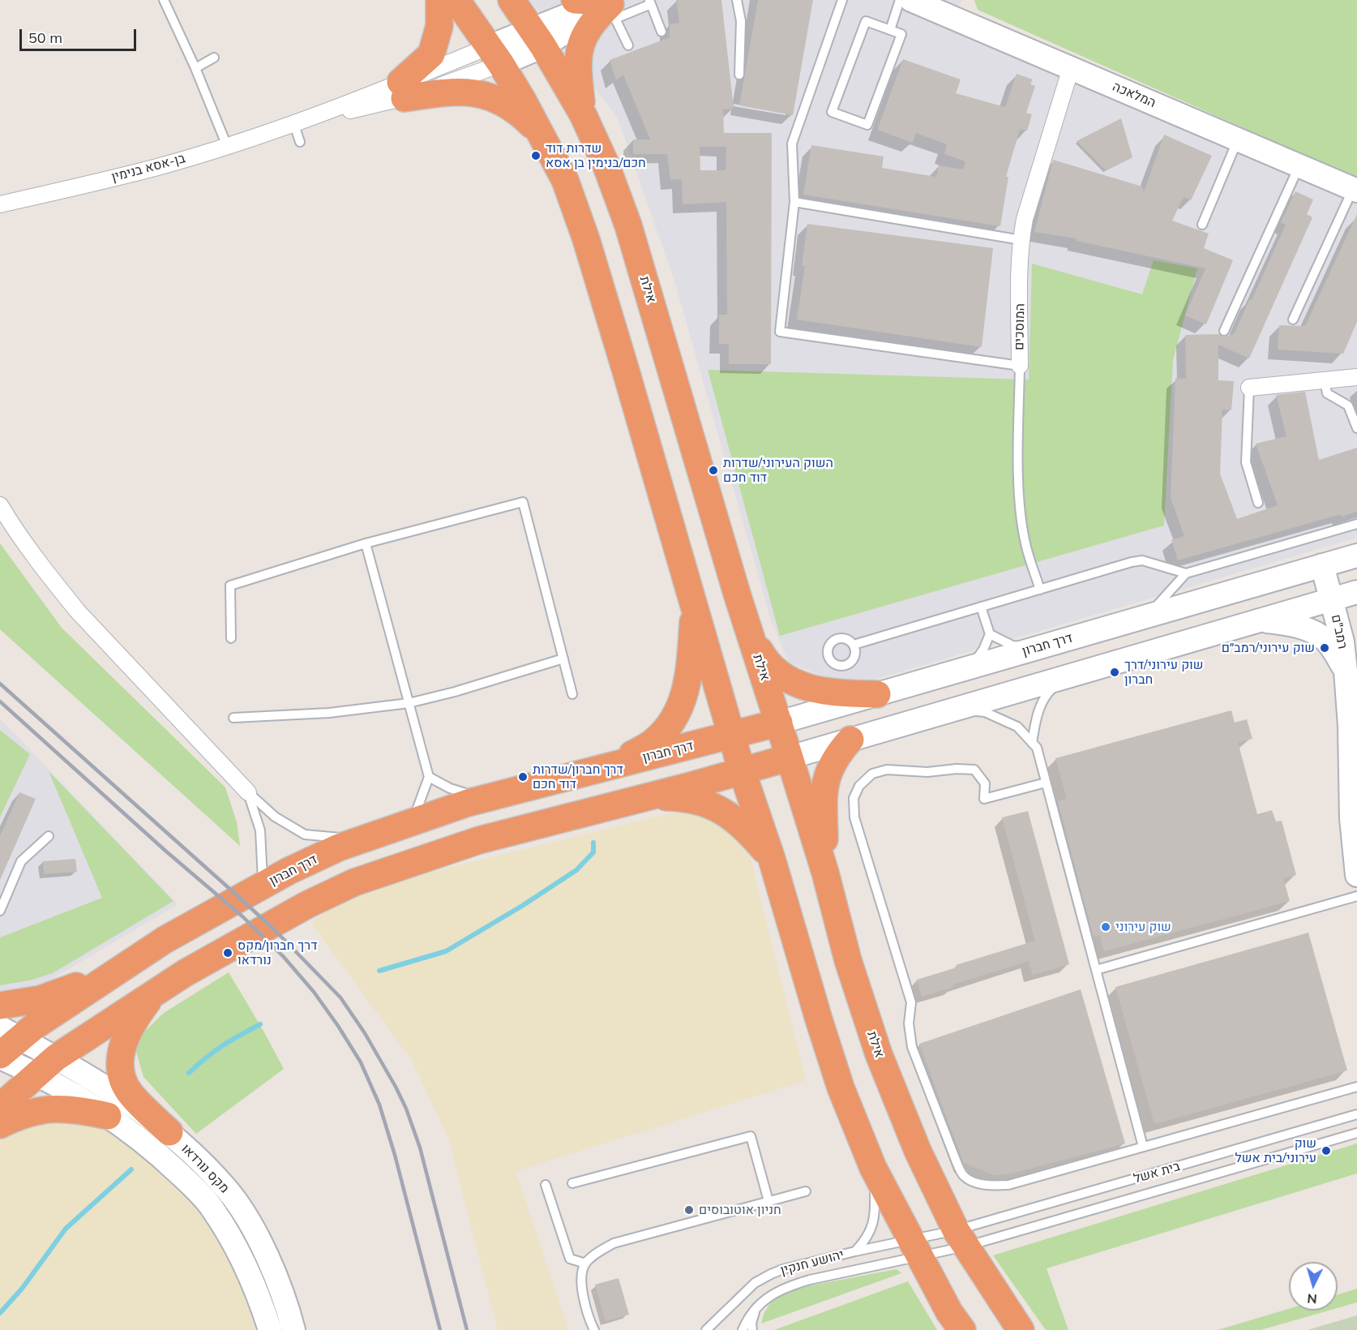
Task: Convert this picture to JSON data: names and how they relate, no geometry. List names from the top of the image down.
{
  "streets": {
    "highway": ["אילת", "דרך חברון"],
    "street": [
      "המלאכה",
      "בן-אסא בנימין",
      "המוסכים",
      "רמב\"ם",
      "מקס נורדאו"
    ],
    "lane": ["בית אשל", "יהושע חנקין"]
  },
  "crossings": [
    ["המלאכה", "המוסכים"],
    ["בן-אסא בנימין", "אילת"],
    ["אילת", "דרך חברון"],
    ["אילת", "בית אשל"],
    ["רמב\"ם", "דרך חברון"],
    ["דרך חברון", "מקס נורדאו"]
  ],
  "places": [
    "שדרות דוד חכם/בנימין בן אסא",
    "השוק העירוני/שדרות דוד חכם",
    "שוק עירוני/רמב״ם",
    "שוק עירוני/דרך חברון",
    "דרך חברון/שדרות דוד חכם",
    "שוק עירוני",
    "דרך חברון/מקס נורדאו",
    "שוק עירוני/בית אשל",
    "חניון אוטובוסים"
  ],
  "scale_bar": "50 m",
  "north": "bottom"
}
